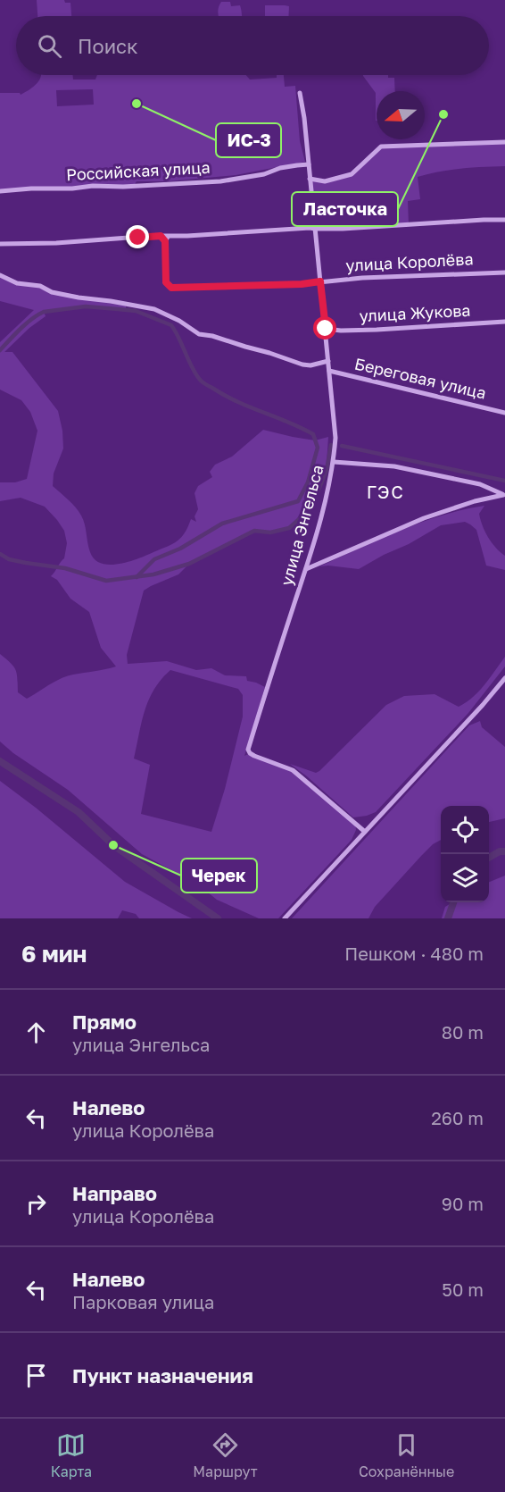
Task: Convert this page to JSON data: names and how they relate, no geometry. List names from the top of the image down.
{
  "streets": {
    "street": [
      "Российская улица",
      "улица Королёва",
      "улица Жукова",
      "Береговая улица",
      "улица Энгельса"
    ]
  },
  "crossings": [
    ["Российская улица", "улица Энгельса"],
    ["улица Королёва", "улица Энгельса"],
    ["улица Жукова", "улица Энгельса"],
    ["Береговая улица", "улица Энгельса"]
  ],
  "districts": ["ГЭС"],
  "places": ["ИС-3", "Ласточка", "Черек"],
  "north": "left",
  "page": {
    "search": "Поиск",
    "heading": ["6 мин", "Пешком · 480 m"],
    "list": [
      ["Прямо", "улица Энгельса", "80 m"],
      ["Налево", "улица Королёва", "260 m"],
      ["Направо", "улица Королёва", "90 m"],
      ["Налево", "Парковая улица", "50 m"],
      "Пункт назначения"
    ],
    "nav": ["Карта", "Маршрут", "Сохранённые"]
  }
}
